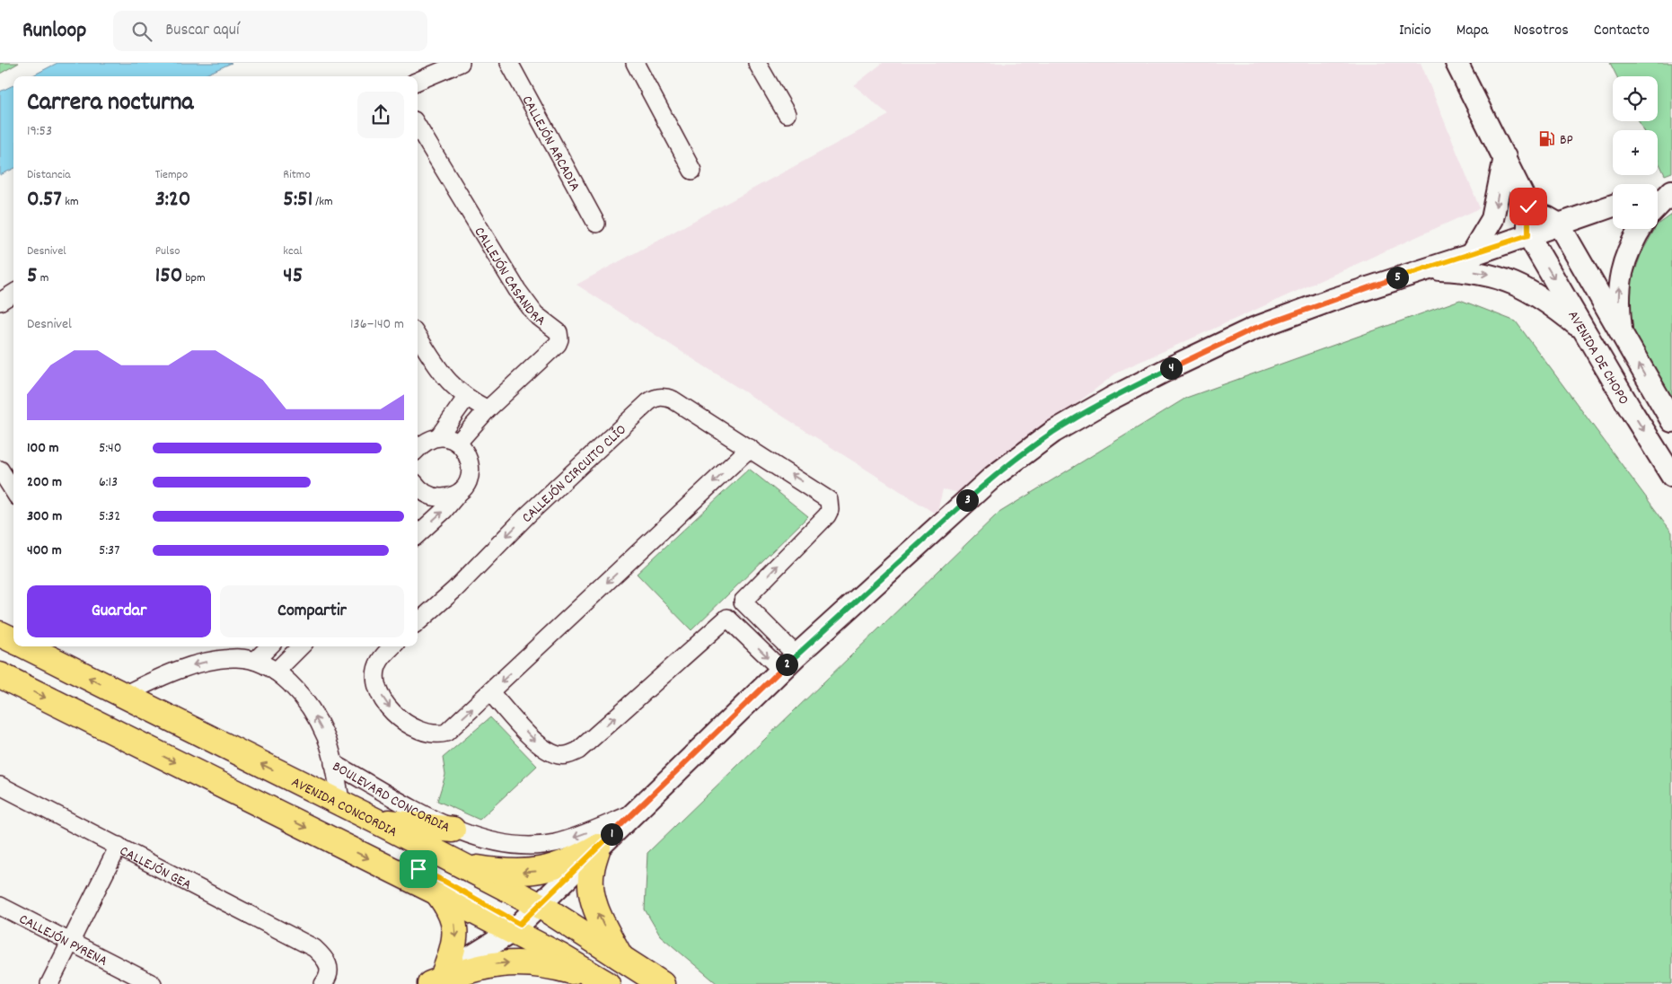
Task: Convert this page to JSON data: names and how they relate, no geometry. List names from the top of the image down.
{
  "streets": {
    "main road": ["AVENIDA CONCORDIA"],
    "street": [
      "CALLEJÓN ARCADIA",
      "CALLEJÓN CASANDRA",
      "AVENIDA DE CHOPO",
      "CALLEJÓN CIRCUITO CLÍO",
      "BOULEVARD CONCORDIA",
      "CALLEJÓN GEA",
      "CALLEJÓN PYRENA"
    ]
  },
  "crossings": [
    ["BOULEVARD CONCORDIA", "AVENIDA CONCORDIA"]
  ],
  "one_way": ["BOULEVARD CONCORDIA"],
  "places": {
    "fuel station": ["BP"]
  },
  "page": {
    "header": "Runloop",
    "search": "Buscar aquí",
    "nav": [
      "Inicio",
      "Mapa",
      "Nosotros",
      "Contacto"
    ],
    "map_buttons": ["+", "−"],
    "heading": ["Carrera nocturna", "19:53"],
    "stats": [
      ["Distancia", "0.57 km"],
      ["Tiempo", "3:20"],
      ["Ritmo", "5:51 /km"],
      ["Desnivel", "5 m"],
      ["Pulso", "150 bpm"],
      ["kcal", "45"]
    ],
    "pins": [
      "5",
      "4",
      "3",
      "2",
      "1"
    ],
    "chart": ["Desnivel", "136–140 m"],
    "list": [
      {
        "name": "100 m",
        "note": "5:40"
      },
      {
        "name": "200 m",
        "note": "6:13"
      },
      {
        "name": "300 m",
        "note": "5:32"
      },
      {
        "name": "400 m",
        "note": "5:37"
      }
    ],
    "buttons": ["Guardar", "Compartir"]
  }
}
